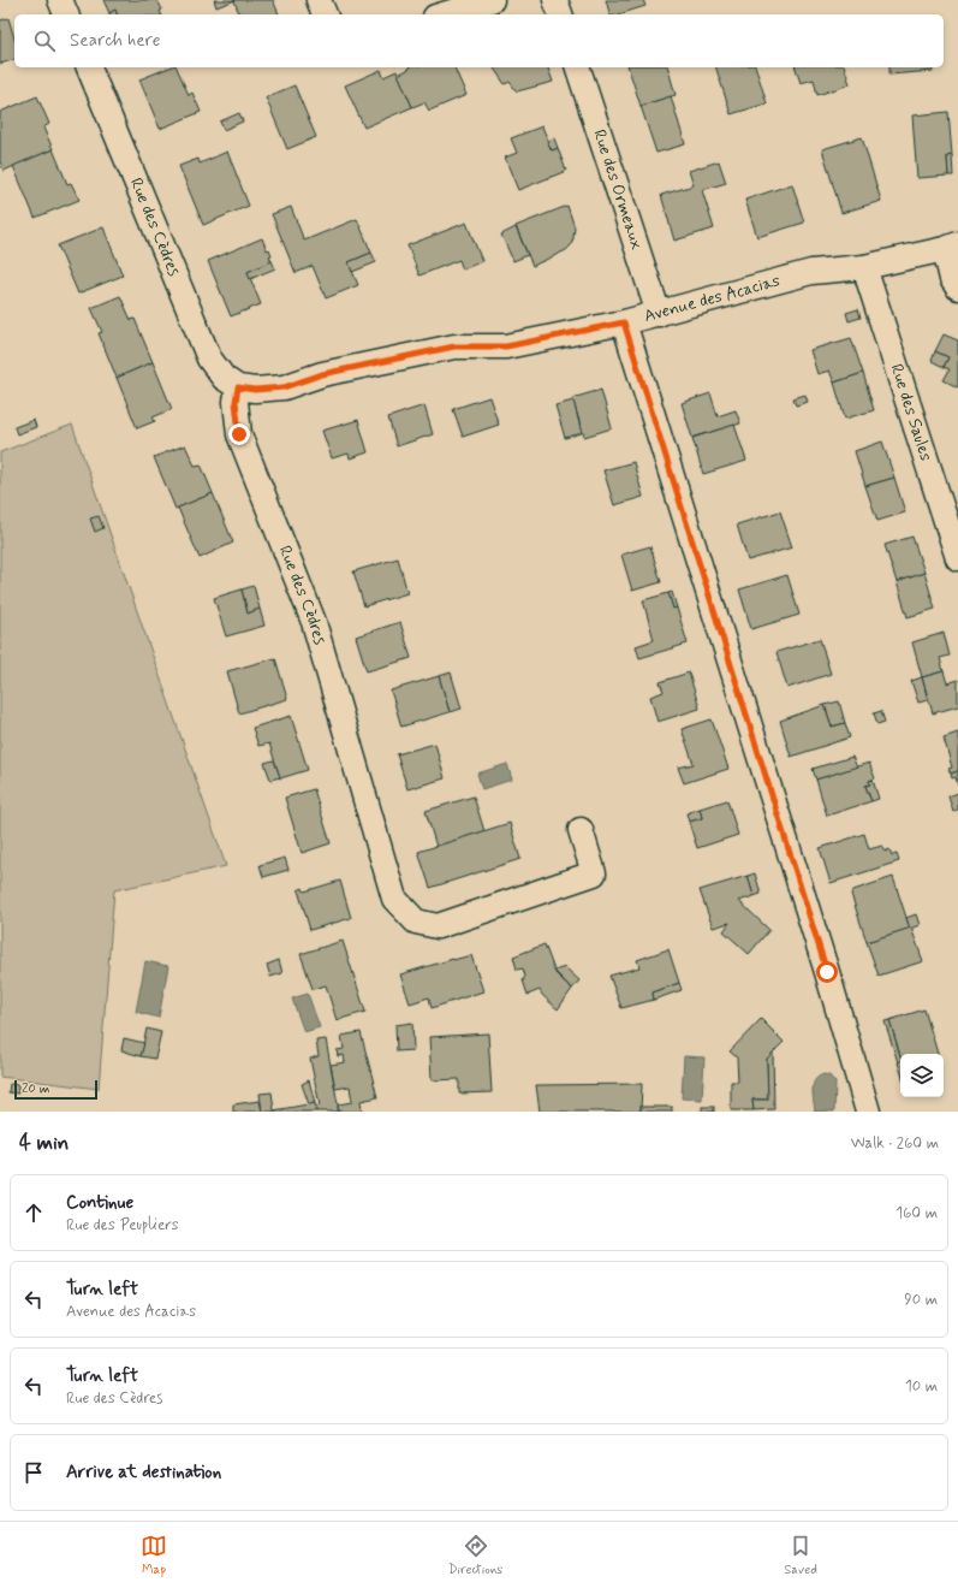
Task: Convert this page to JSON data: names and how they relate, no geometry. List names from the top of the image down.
{
  "streets": {
    "street": [
      "Rue des Ormeaux",
      "Rue des Cèdres",
      "Avenue des Acacias",
      "Rue des Saules"
    ]
  },
  "crossings": [
    ["Rue des Ormeaux", "Avenue des Acacias"],
    ["Rue des Cèdres", "Avenue des Acacias"],
    ["Avenue des Acacias", "Rue des Saules"]
  ],
  "scale_bar": "20 m",
  "page": {
    "search": "Search here",
    "scale": "20 m",
    "heading": ["4 min", "Walk · 260 m"],
    "list": [
      ["Continue", "Rue des Peupliers", "160 m"],
      ["Turn left", "Avenue des Acacias", "90 m"],
      ["Turn left", "Rue des Cèdres", "10 m"],
      "Arrive at destination"
    ],
    "nav": ["Map", "Directions", "Saved"]
  }
}
